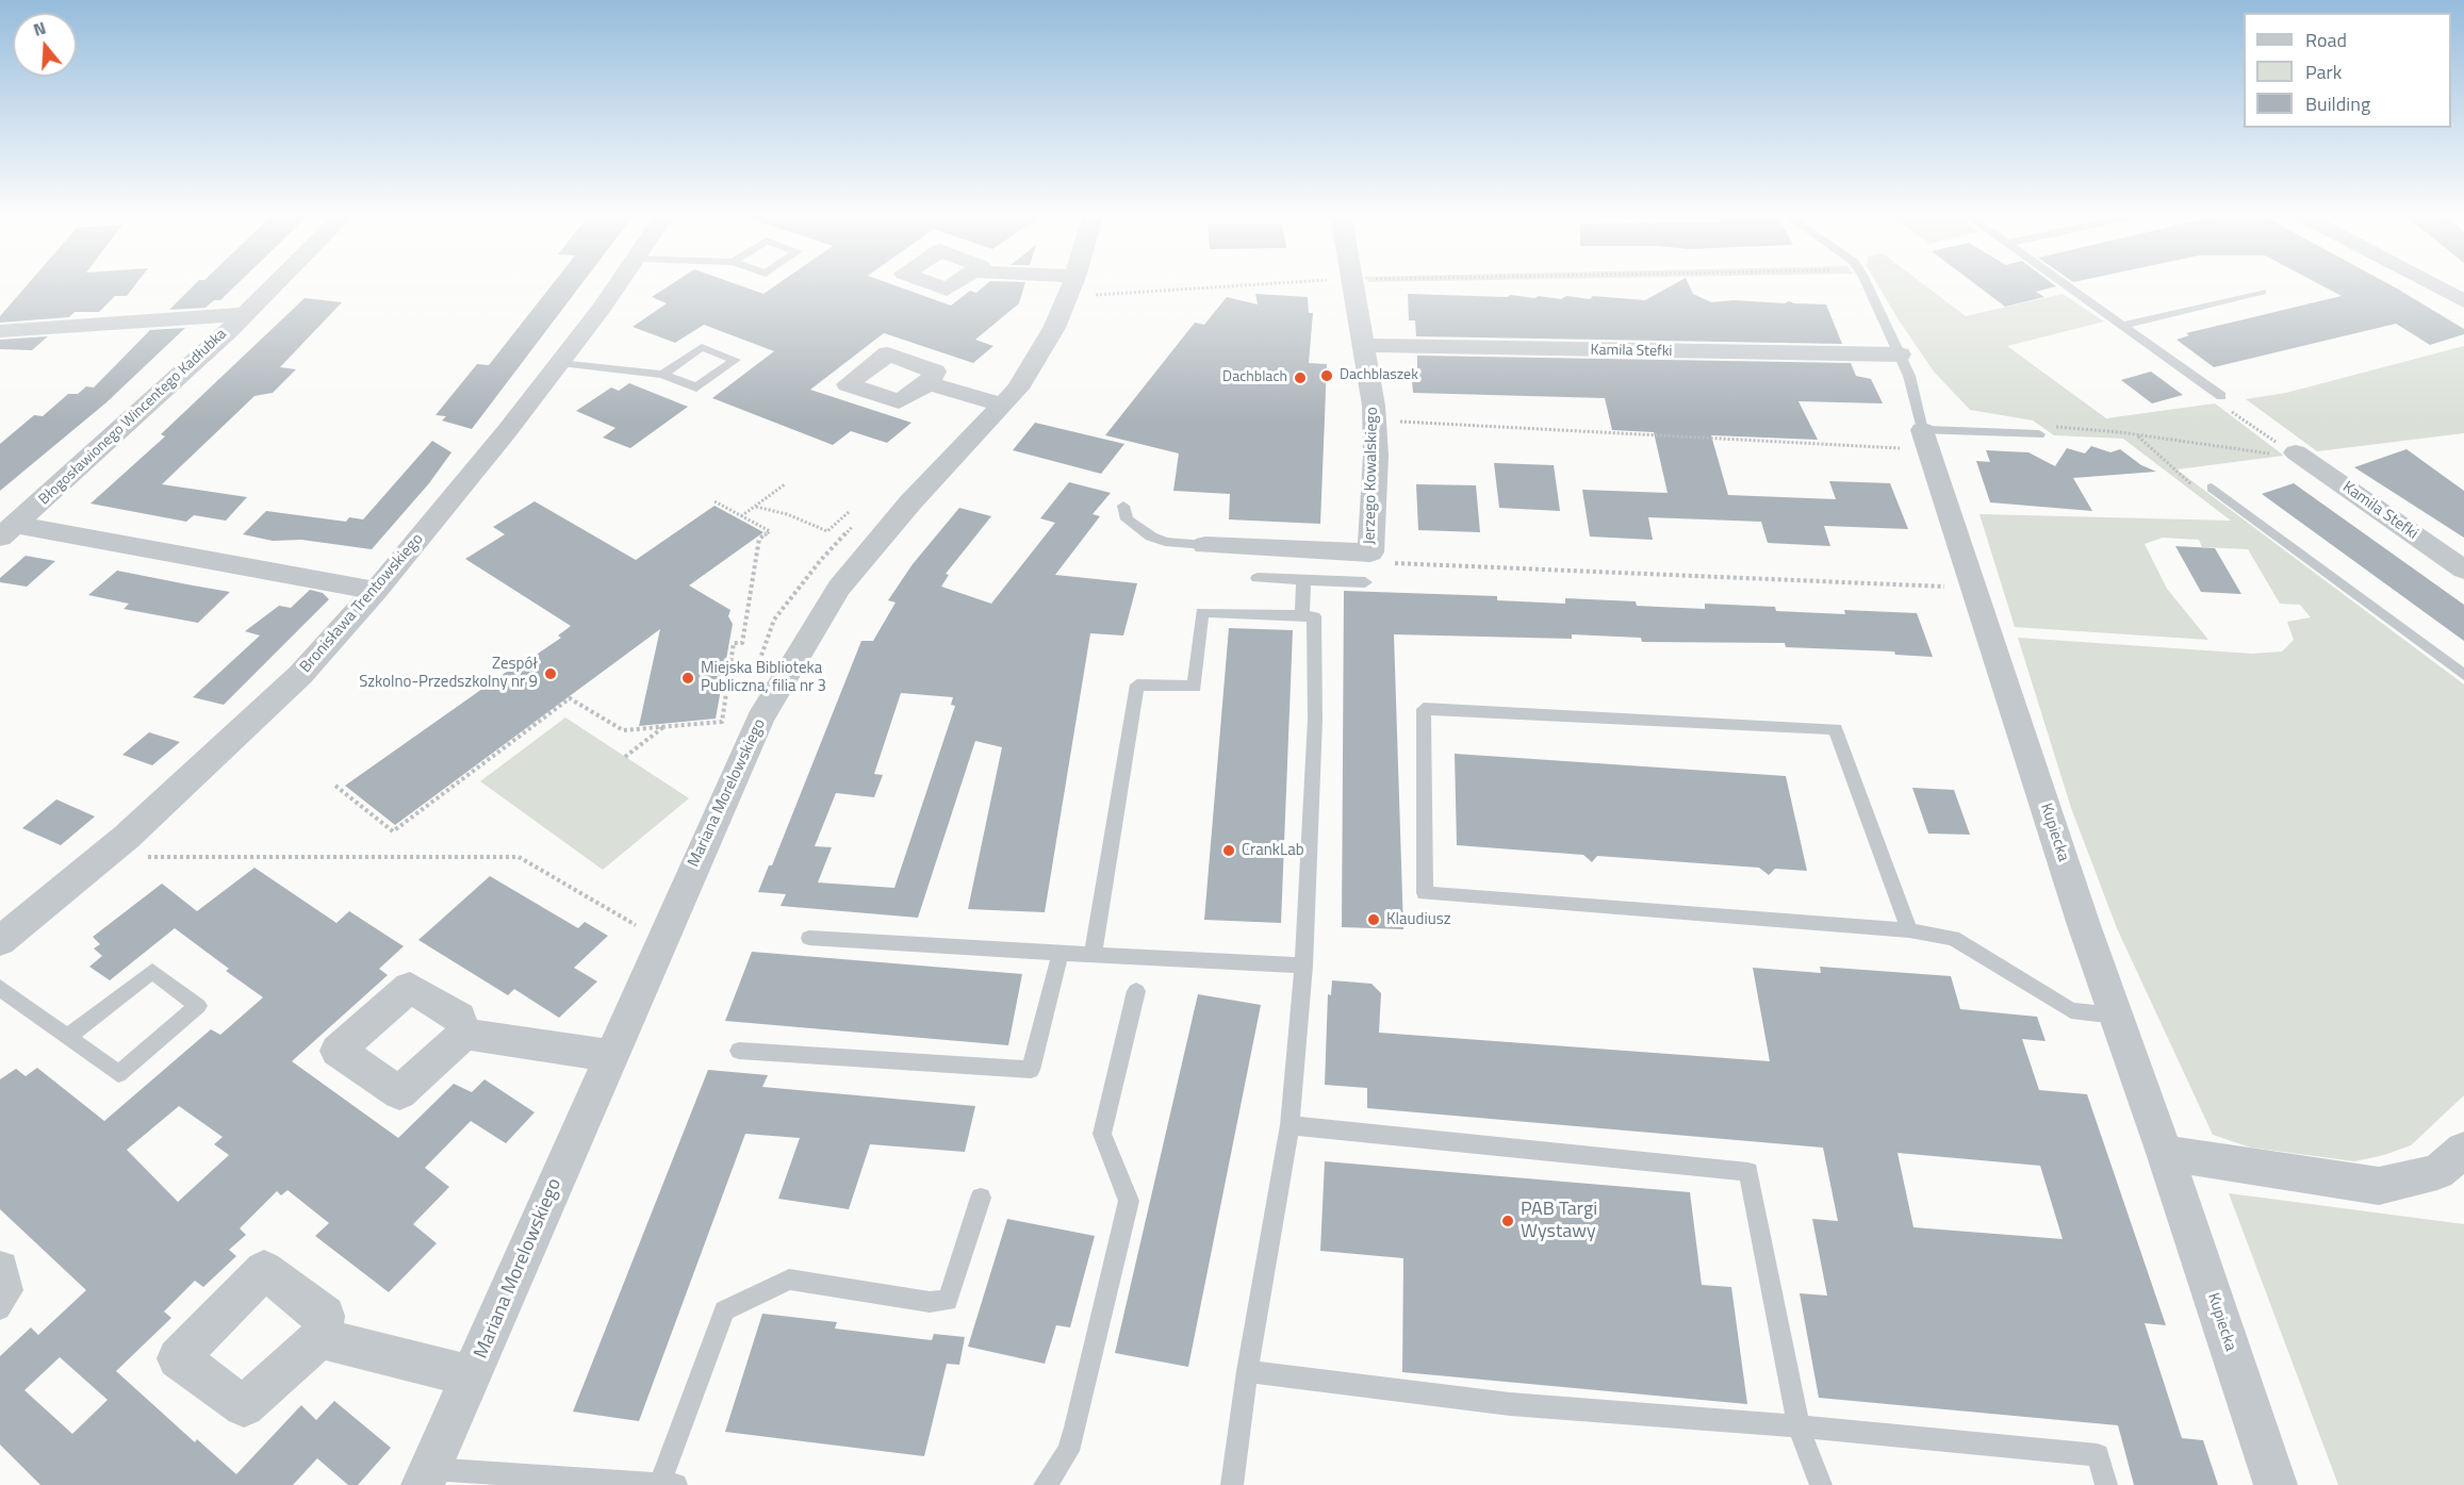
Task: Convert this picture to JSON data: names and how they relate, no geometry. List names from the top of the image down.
{
  "streets": {
    "street": [
      "Kamila Stefki",
      "Błogosławionego Wincentego Kadłubka",
      "Jerzego Kowalskiego",
      "Bronisława Trentowskiego",
      "Mariana Morelowskiego",
      "Kupiecka"
    ]
  },
  "crossings": [
    ["Kamila Stefki", "Jerzego Kowalskiego"],
    ["Kamila Stefki", "Kupiecka"]
  ],
  "places": [
    "Dachblaszek",
    "Dachblach",
    "Zespół Szkolno-Przedszkolny nr 9",
    "Miejska Biblioteka Publiczna, filia nr 3",
    "CrankLab",
    "Klaudiusz",
    "PAB Targi Wystawy"
  ],
  "legend": ["Road", "Park", "Building"],
  "north": "top"
}
